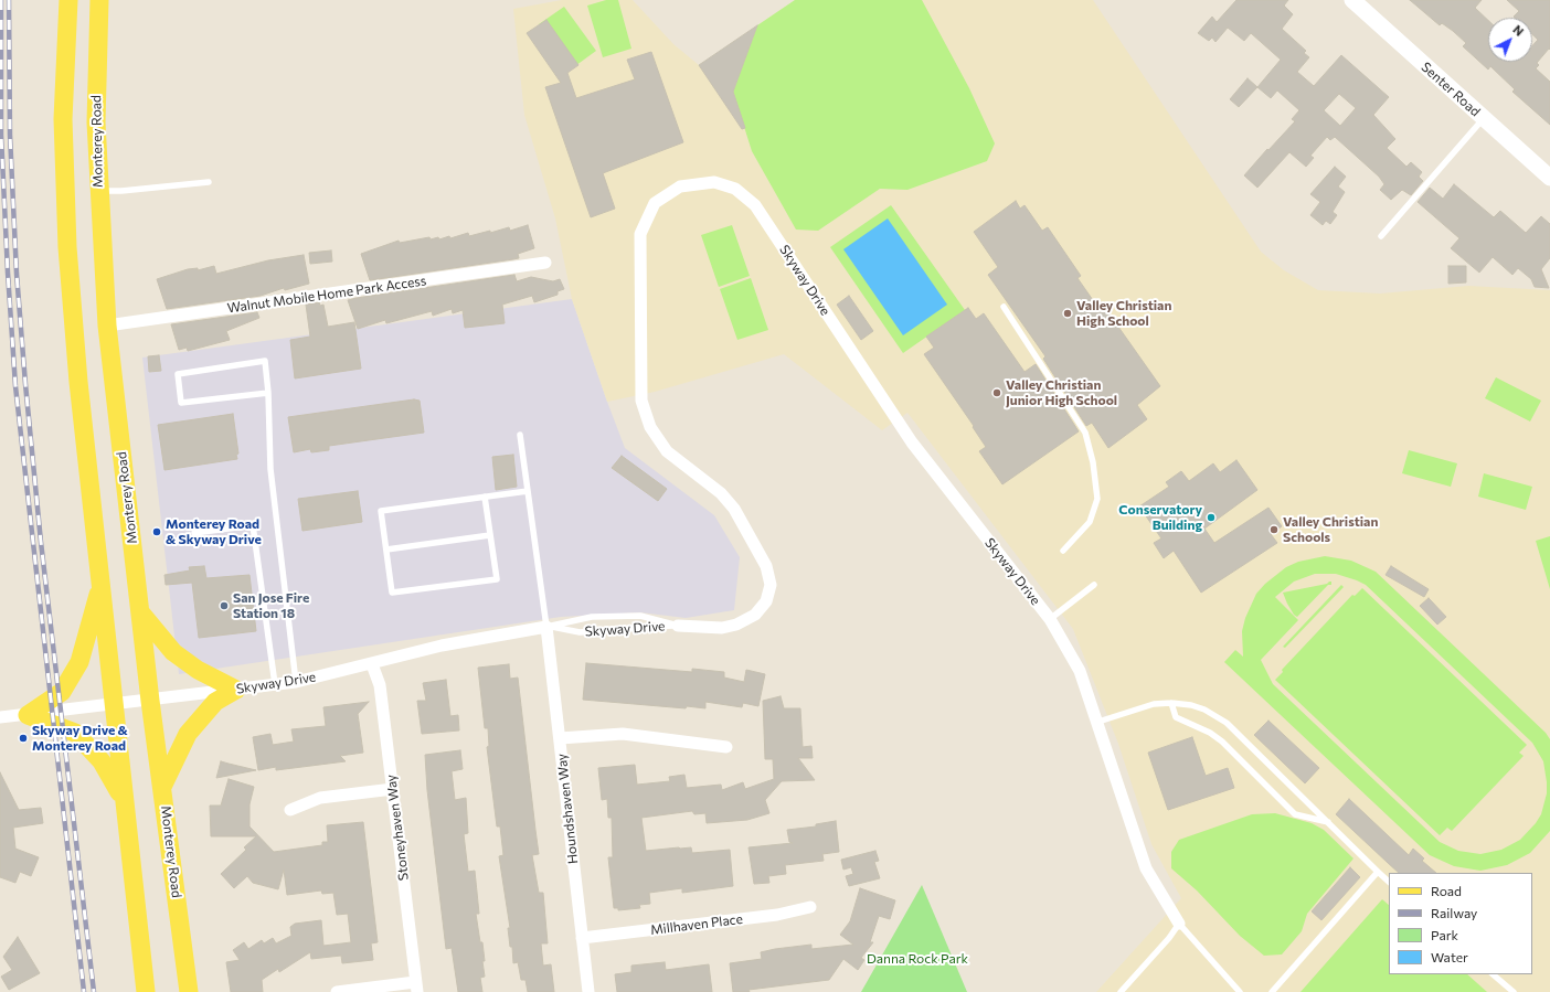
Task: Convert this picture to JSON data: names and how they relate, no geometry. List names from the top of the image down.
{
  "streets": {
    "main road": ["Senter Road", "Monterey Road"],
    "street": [
      "Skyway Drive",
      "Walnut Mobile Home Park Access",
      "Houndshaven Way",
      "Stoneyhaven Way",
      "Millhaven Place"
    ]
  },
  "crossings": [
    ["Monterey Road", "Skyway Drive"],
    ["Monterey Road", "Walnut Mobile Home Park Access"],
    ["Skyway Drive", "Houndshaven Way"],
    ["Skyway Drive", "Stoneyhaven Way"],
    ["Houndshaven Way", "Millhaven Place"]
  ],
  "parks": ["Danna Rock Park"],
  "places": [
    "Valley Christian High School",
    "Valley Christian Junior High School",
    "Conservatory Building",
    "Valley Christian Schools",
    "Monterey Road & Skyway Drive",
    "San Jose Fire Station 18",
    "Skyway Drive & Monterey Road"
  ],
  "legend": [
    "Road",
    "Railway",
    "Park",
    "Water"
  ],
  "north": "top right"
}
